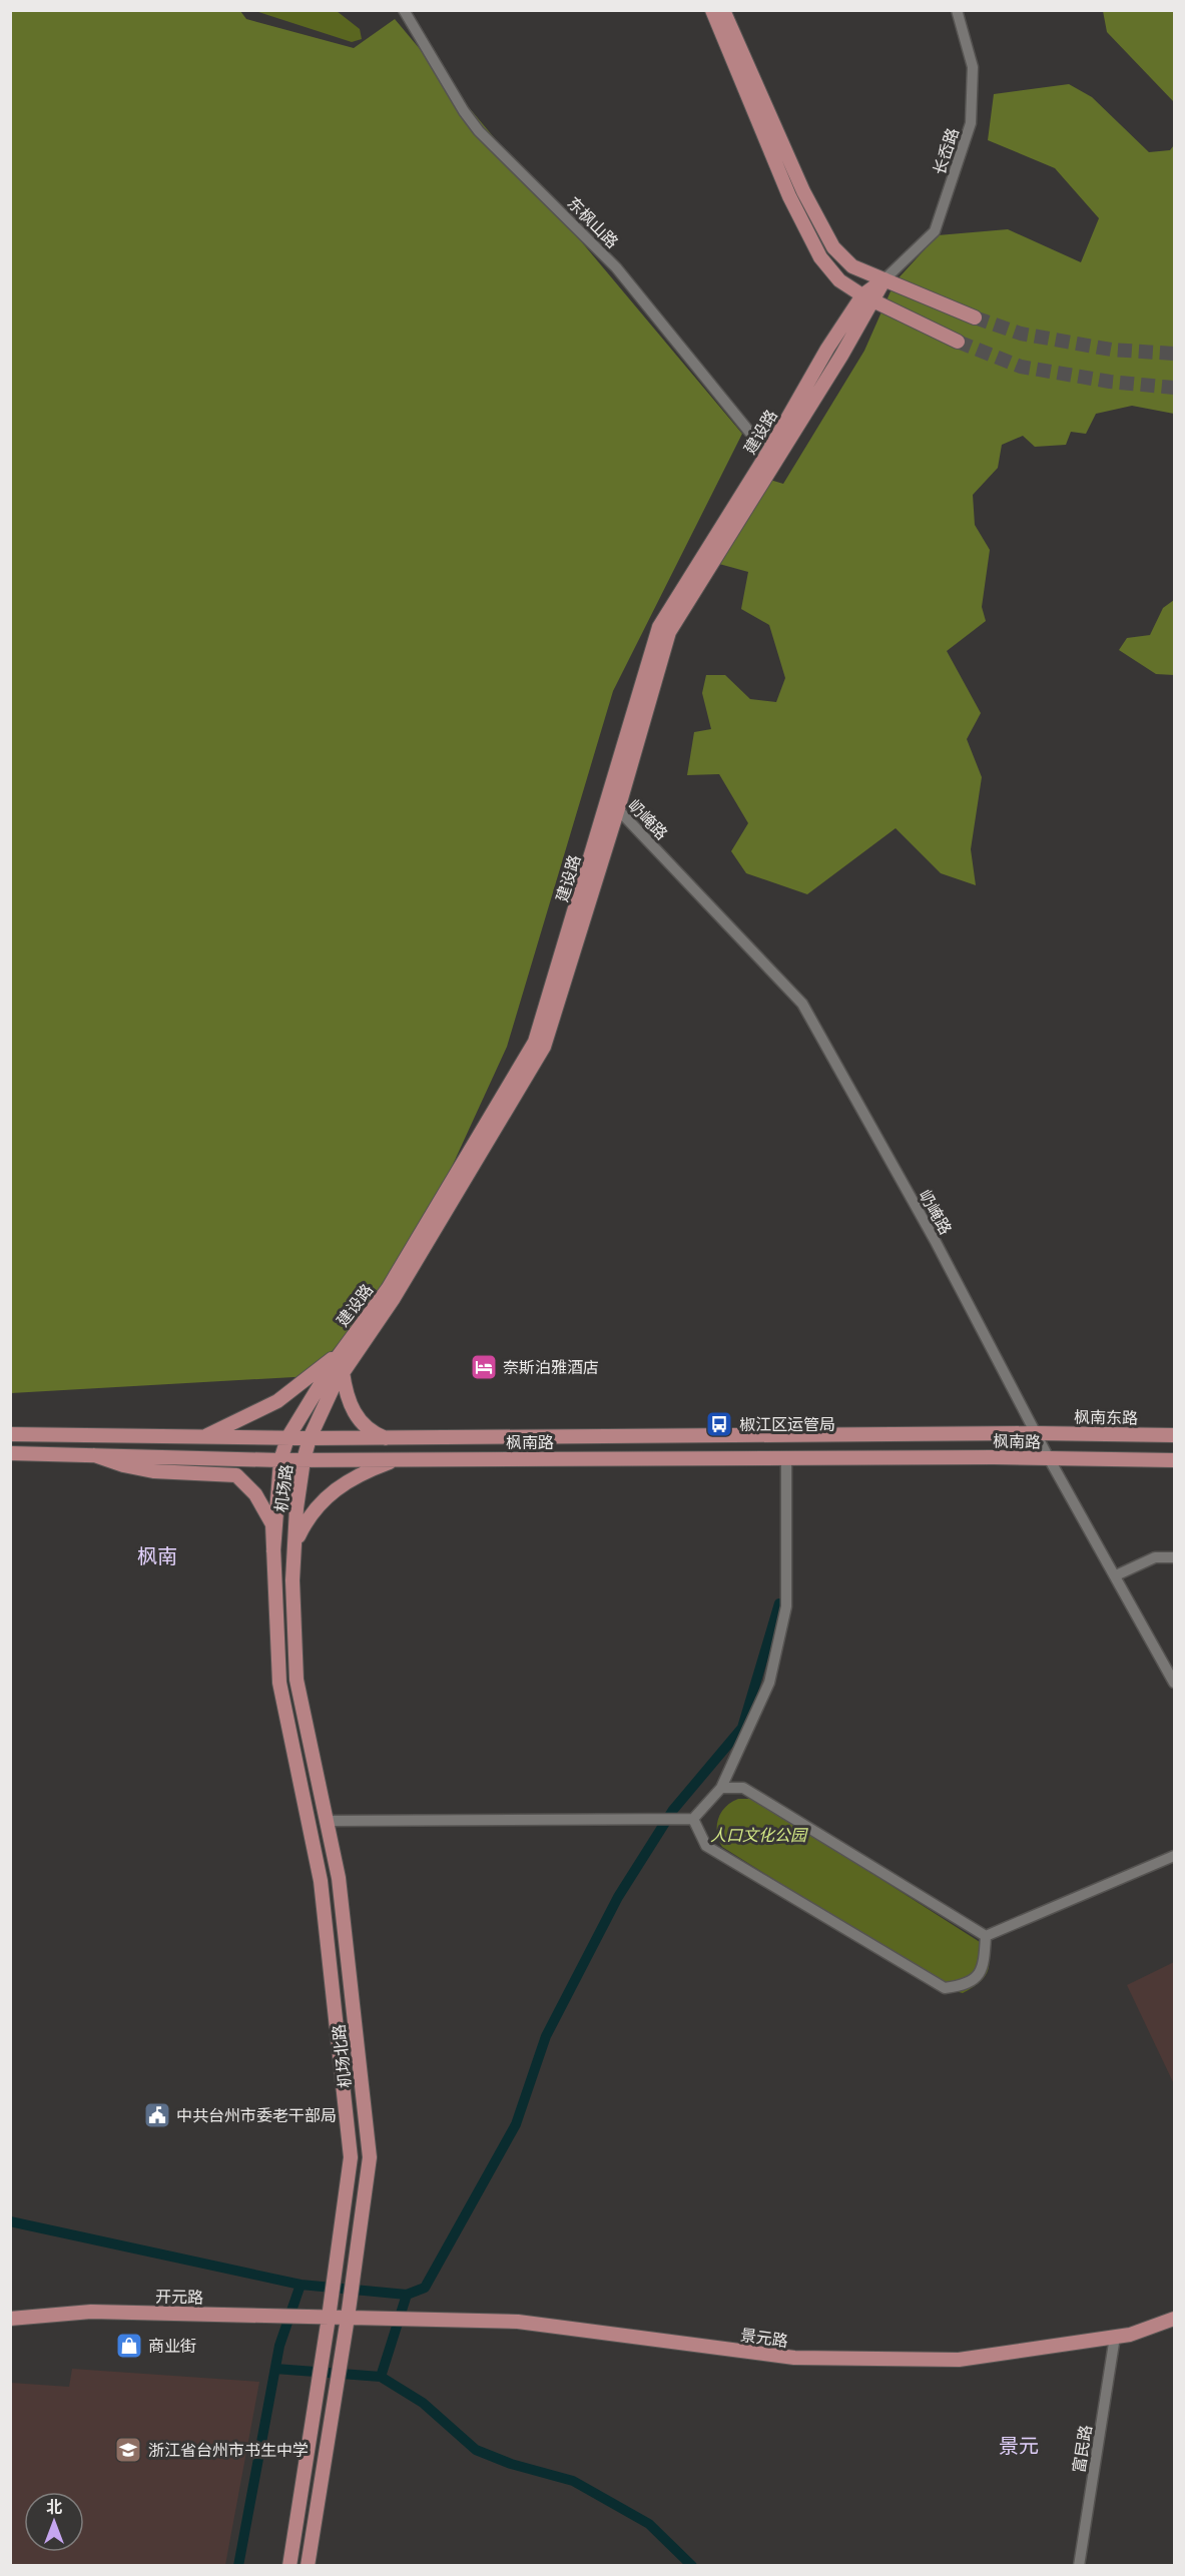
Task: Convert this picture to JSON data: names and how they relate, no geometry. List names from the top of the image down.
{
  "streets": {
    "main road": [
      "建设路",
      "枫南东路",
      "枫南路",
      "机场路",
      "机场北路",
      "开元路",
      "景元路"
    ],
    "street": [
      "长岙路",
      "东枫山路",
      "屷崦路",
      "富民路"
    ]
  },
  "crossings": [
    ["长岙路", "建设路"],
    ["东枫山路", "建设路"],
    ["建设路", "屷崦路"],
    ["建设路", "枫南路"],
    ["建设路", "机场路"],
    ["屷崦路", "枫南东路"],
    ["屷崦路", "枫南路"],
    ["枫南东路", "枫南路"],
    ["枫南路", "机场路"],
    ["机场路", "机场北路"],
    ["机场北路", "开元路"],
    ["机场北路", "景元路"],
    ["开元路", "景元路"],
    ["景元路", "富民路"]
  ],
  "districts": ["枫南", "景元"],
  "parks": ["人口文化公园"],
  "places": {
    "hotel": ["奈斯泊雅酒店"],
    "bus stop": ["椒江区运管局"],
    "public building": ["中共台州市委老干部局"],
    "shop": ["商业街"],
    "school or university": ["浙江省台州市书生中学"]
  },
  "north": "top"
}
